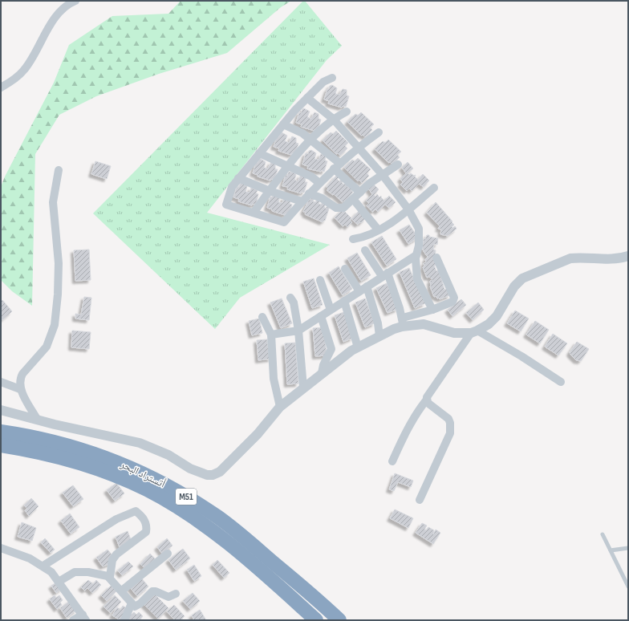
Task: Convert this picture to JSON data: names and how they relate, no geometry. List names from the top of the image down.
{
  "streets": {
    "highway": ["أتستراد البحر", "M51"]
  }
}
